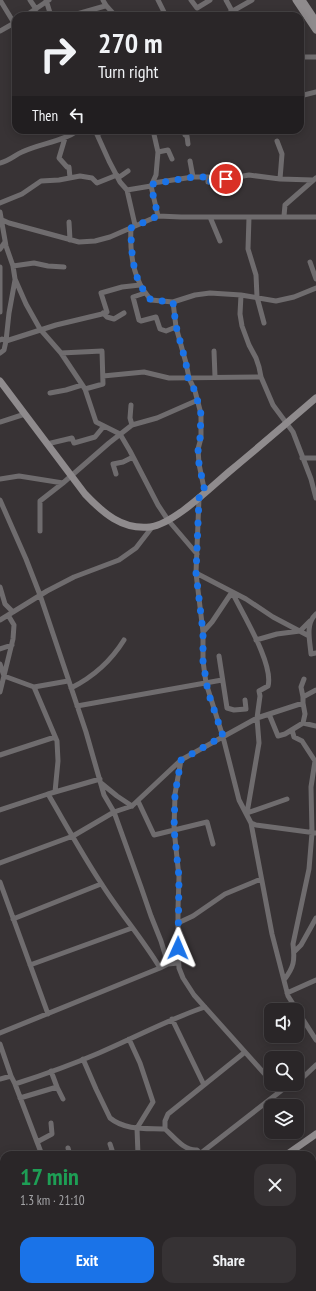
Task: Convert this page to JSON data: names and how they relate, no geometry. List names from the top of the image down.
{
  "page": {
    "turn": ["270 m", "Turn right"],
    "then": "Then",
    "heading": ["17 min", "1.3 km · 21:10"],
    "buttons": ["Exit", "Share"]
  }
}
